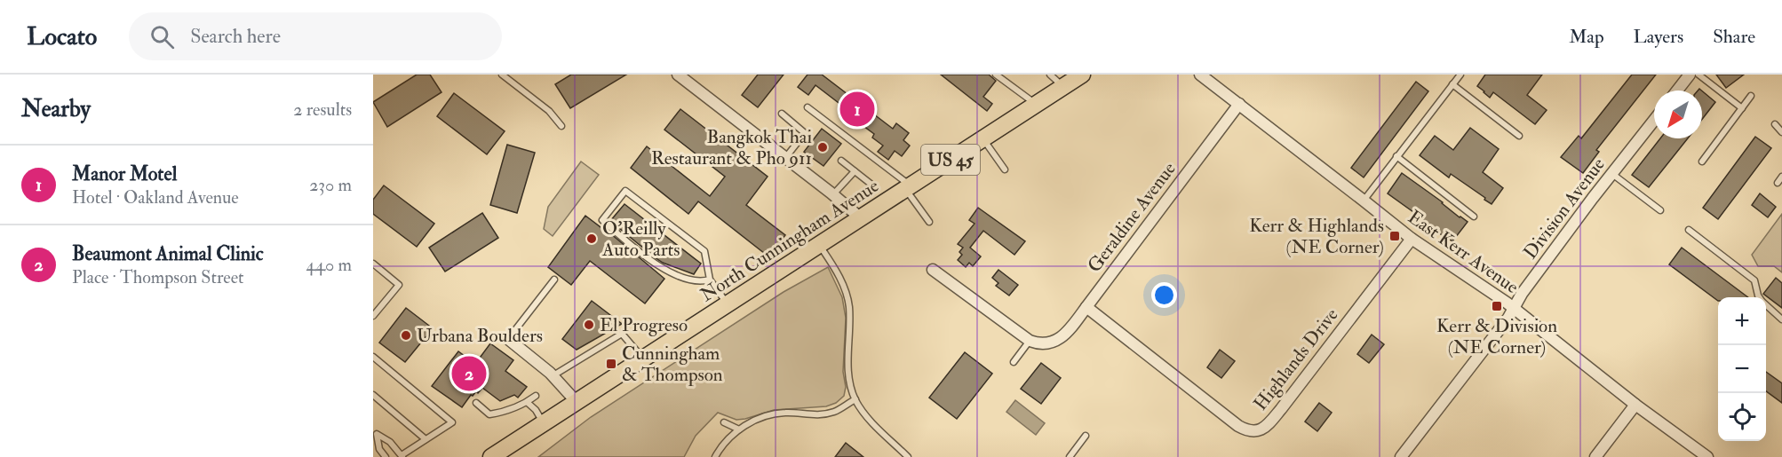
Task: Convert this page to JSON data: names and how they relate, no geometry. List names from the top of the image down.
{
  "streets": {
    "main road": ["US 45", "North Cunningham Avenue"],
    "street": [
      "Division Avenue",
      "Geraldine Avenue",
      "East Kerr Avenue",
      "Highlands Drive"
    ]
  },
  "crossings": [
    ["Division Avenue", "East Kerr Avenue"],
    ["Geraldine Avenue", "East Kerr Avenue"],
    ["Geraldine Avenue", "Highlands Drive"],
    ["East Kerr Avenue", "Highlands Drive"]
  ],
  "places": {
    "other": [
      "Bangkok Thai Restaurant & Pho 911",
      "O'Reilly Auto Parts",
      "El Progreso",
      "Urbana Boulders"
    ],
    "transit": ["Kerr & Highlands (NE Corner)", "Kerr & Division (NE Corner)", "Cunningham & Thompson"]
  },
  "north": "bottom left",
  "page": {
    "header": "Locato",
    "search": "Search here",
    "nav": ["Map", "Layers", "Share"],
    "heading": ["Nearby", "2 results"],
    "pins": ["1", "2"],
    "list": [
      {
        "mark": "1",
        "name": "Manor Motel",
        "note": "Hotel · Oakland Avenue",
        "value": "230 m"
      },
      {
        "mark": "2",
        "name": "Beaumont Animal Clinic",
        "note": "Place · Thompson Street",
        "value": "440 m"
      }
    ],
    "map_buttons": ["+", "−"]
  }
}
